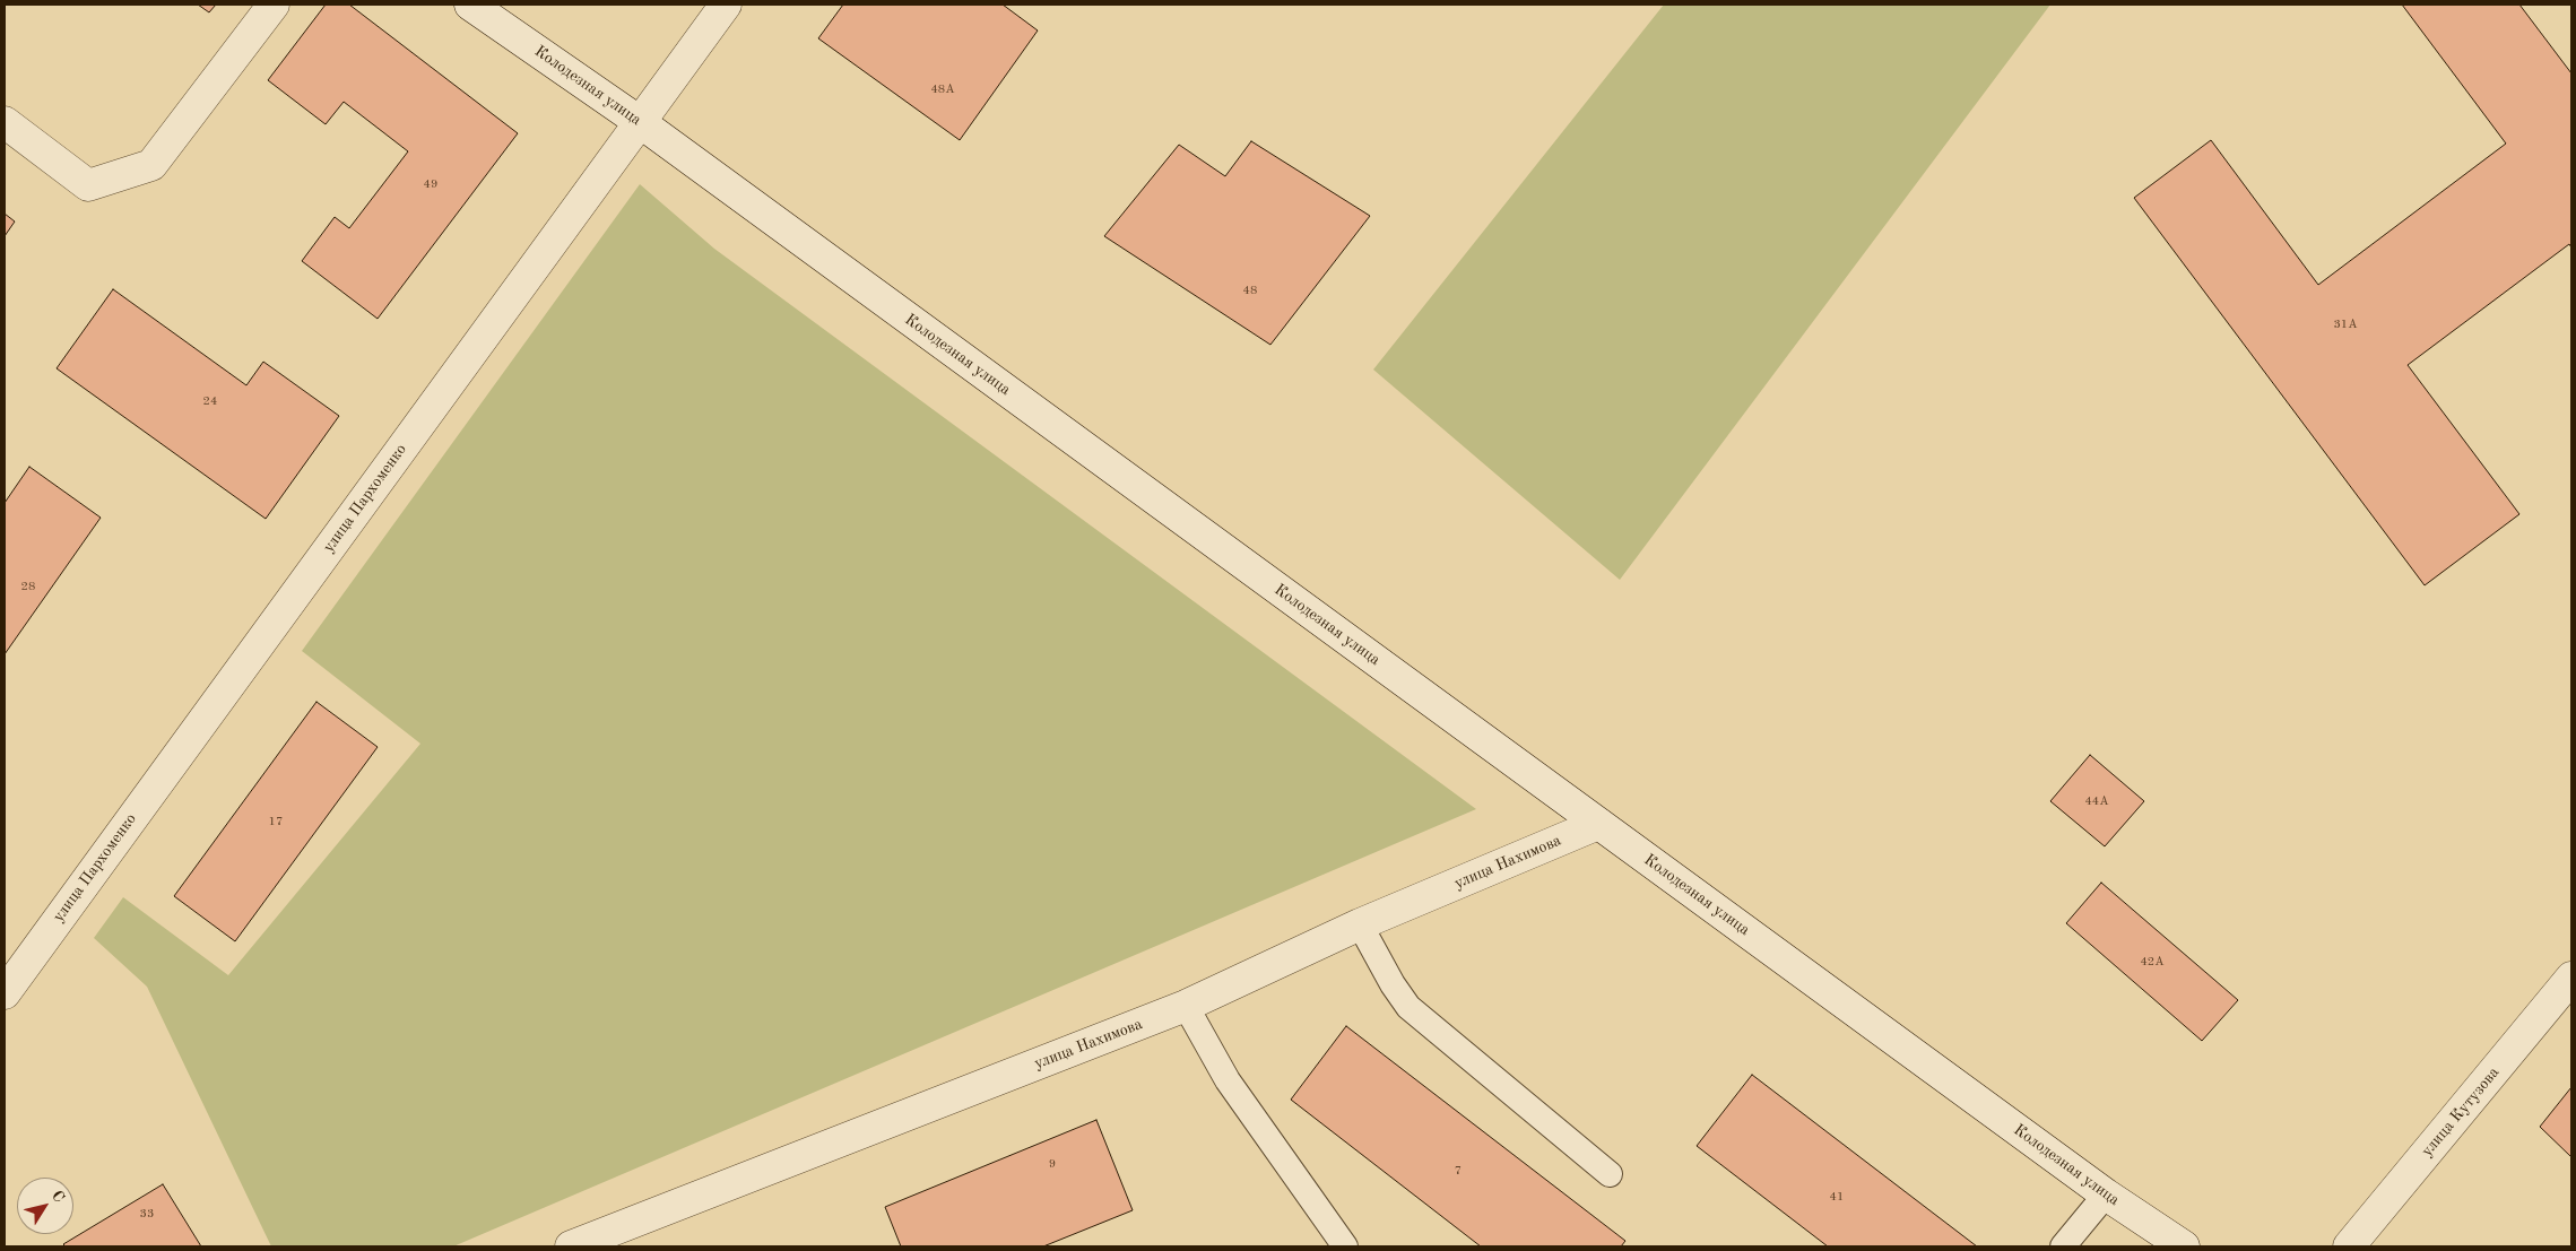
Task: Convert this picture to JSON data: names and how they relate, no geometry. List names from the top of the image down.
{
  "streets": {
    "street": [
      "Колодезная улица",
      "улица Пархоменко",
      "улица Нахимова",
      "улица Кутузова"
    ]
  },
  "crossings": [
    ["Колодезная улица", "улица Пархоменко"],
    ["Колодезная улица", "улица Нахимова"]
  ],
  "house_numbers": [
    "48А",
    "49",
    "48",
    "31А",
    "24",
    "28",
    "44А",
    "17",
    "42А",
    "9",
    "7",
    "41",
    "33"
  ],
  "north": "top right"
}
